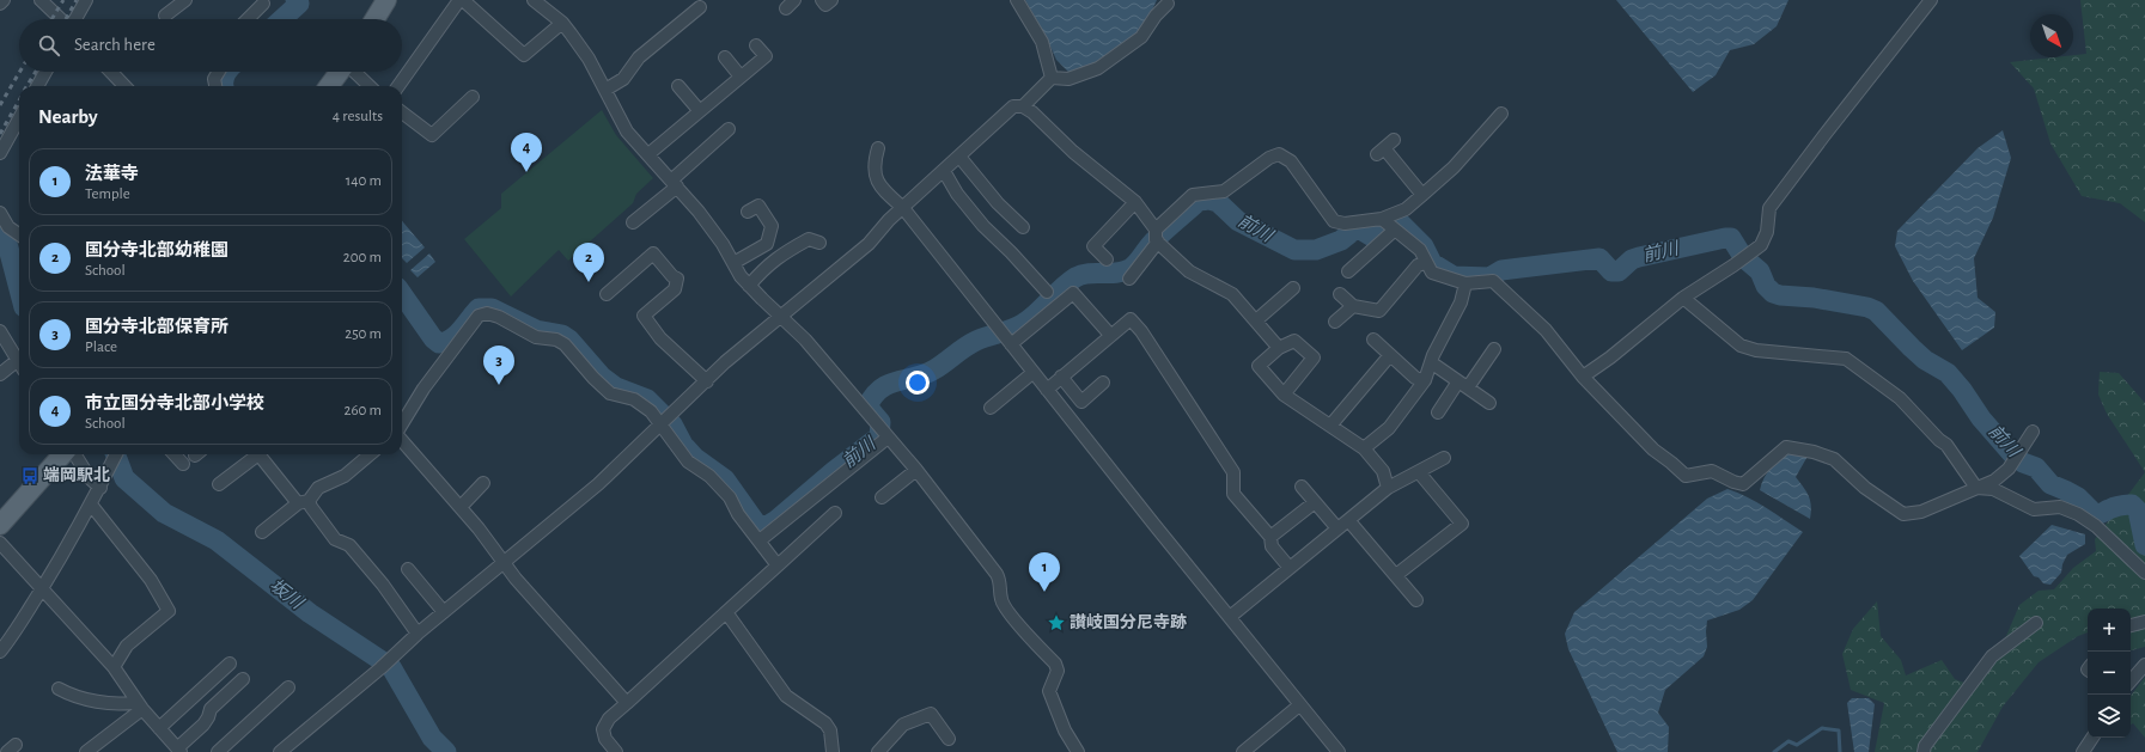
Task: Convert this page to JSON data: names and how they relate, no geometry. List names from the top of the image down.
{
  "water": ["前川", "坂川"],
  "places": {
    "bus stop": ["端岡駅北"],
    "place": ["讃岐国分尼寺跡"]
  },
  "north": "bottom right",
  "page": {
    "search": "Search here",
    "heading": ["Nearby", "4 results"],
    "pins": [
      "4",
      "2",
      "3",
      "1"
    ],
    "list": [
      {
        "mark": "1",
        "name": "法華寺",
        "note": "Temple",
        "value": "140 m"
      },
      {
        "mark": "2",
        "name": "国分寺北部幼稚園",
        "note": "School",
        "value": "200 m"
      },
      {
        "mark": "3",
        "name": "国分寺北部保育所",
        "note": "Place",
        "value": "250 m"
      },
      {
        "mark": "4",
        "name": "市立国分寺北部小学校",
        "note": "School",
        "value": "260 m"
      }
    ],
    "map_buttons": ["+", "−"]
  }
}
